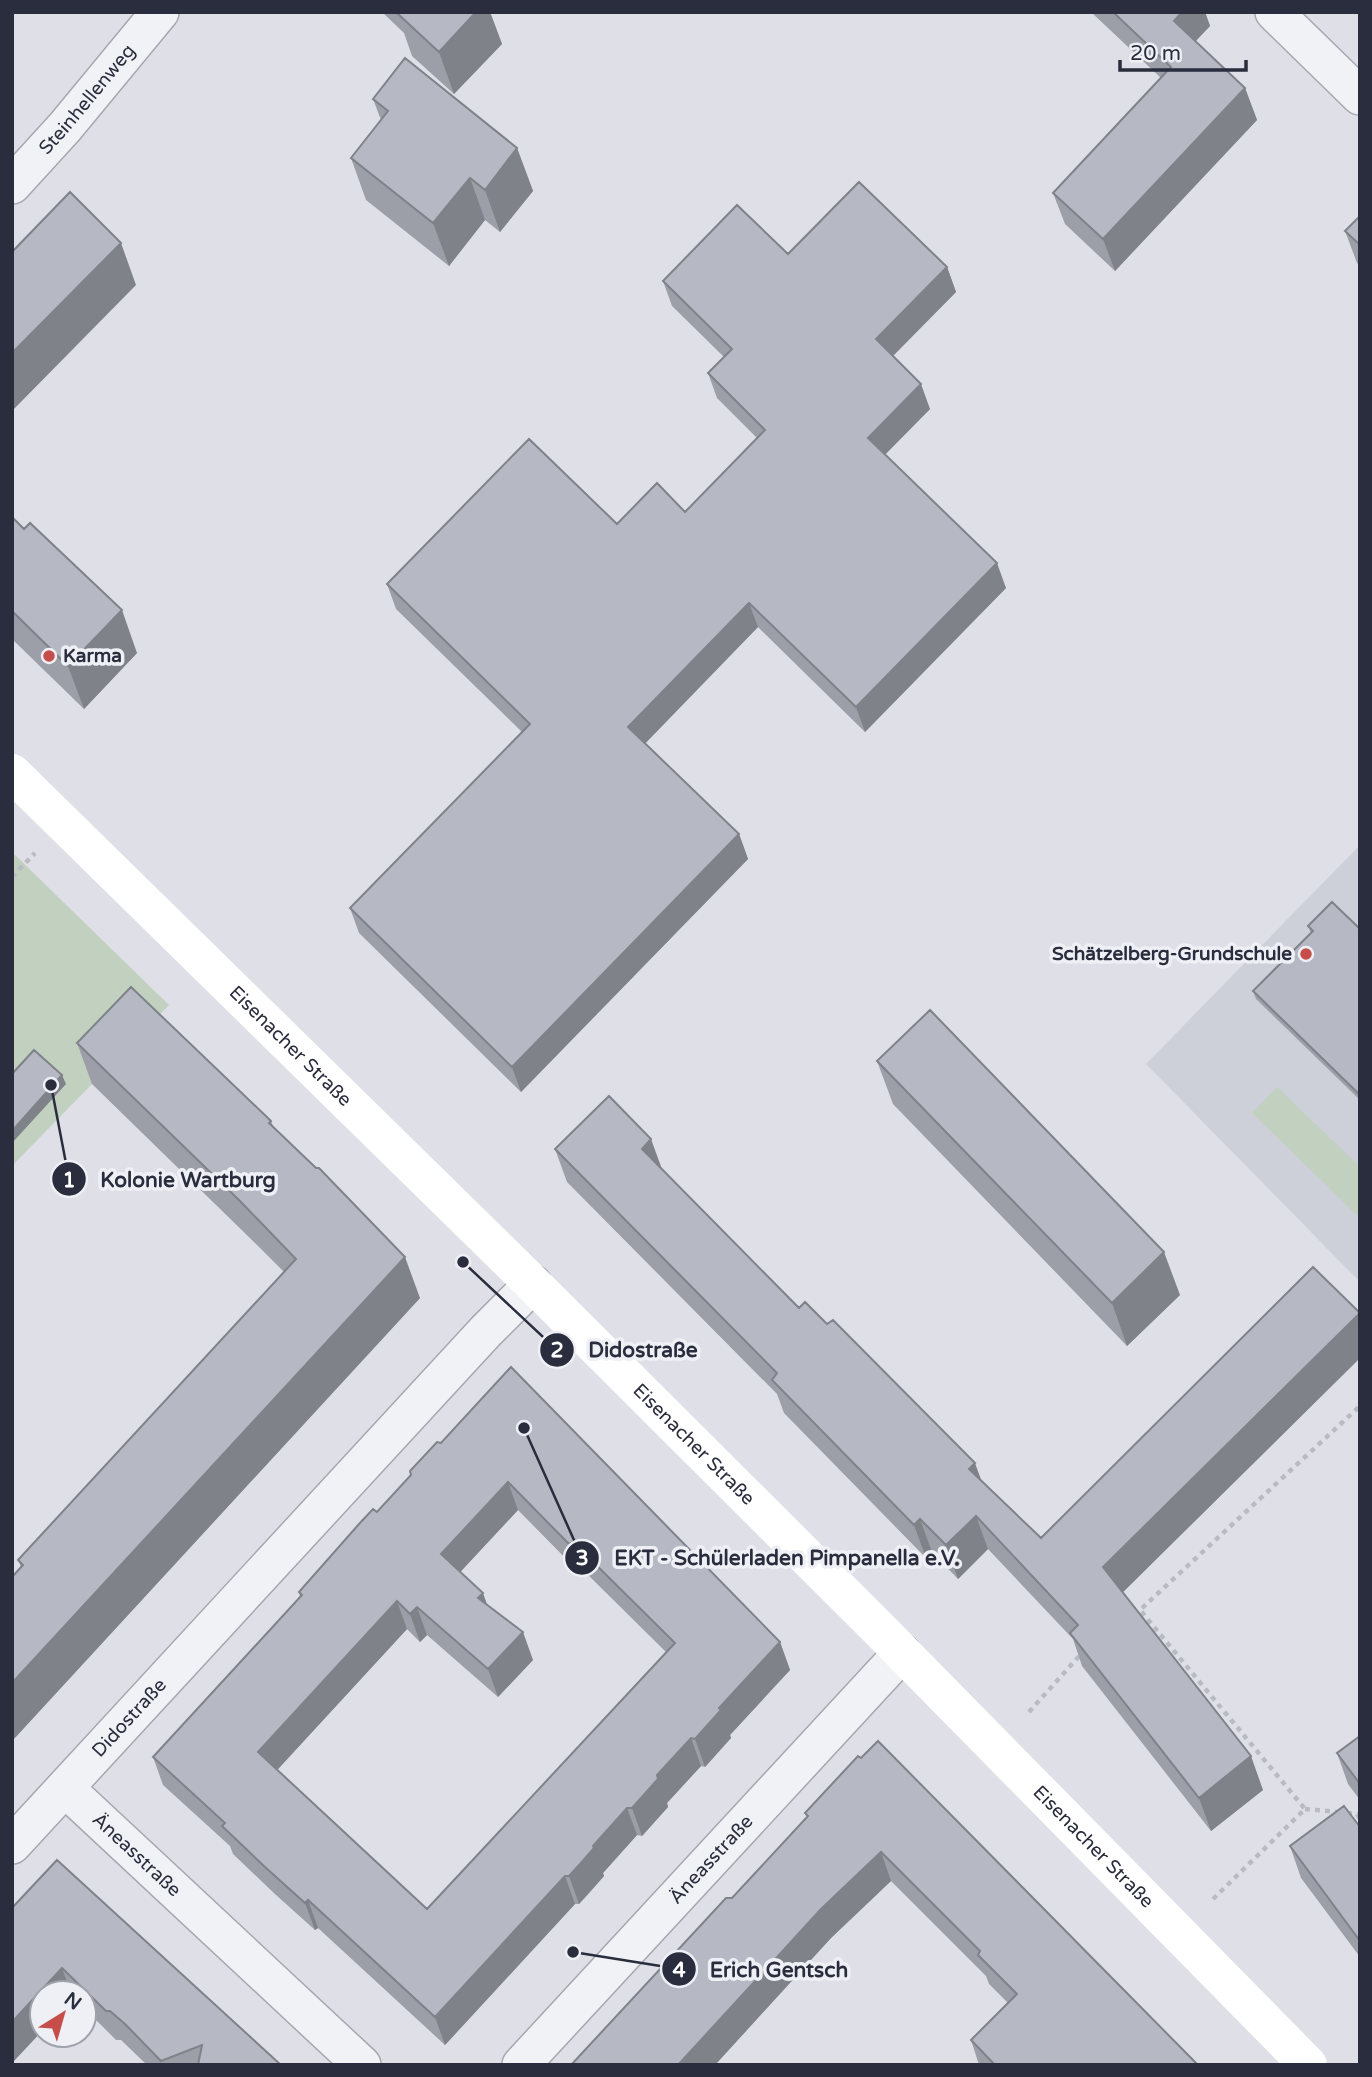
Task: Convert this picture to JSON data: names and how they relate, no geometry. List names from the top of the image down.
{
  "streets": {
    "street": [
      "Steinhellenweg",
      "Eisenacher Straße",
      "Didostraße",
      "Äneasstraße"
    ]
  },
  "crossings": [
    ["Eisenacher Straße", "Didostraße"],
    ["Eisenacher Straße", "Äneasstraße"],
    ["Didostraße", "Äneasstraße"]
  ],
  "places": [
    "Karma",
    "Schätzelberg-Grundschule",
    "Kolonie Wartburg",
    "Didostraße",
    "EKT - Schülerladen Pimpanella e.V.",
    "Erich Gentsch"
  ],
  "scale_bar": "20 m",
  "north": "top right"
}
